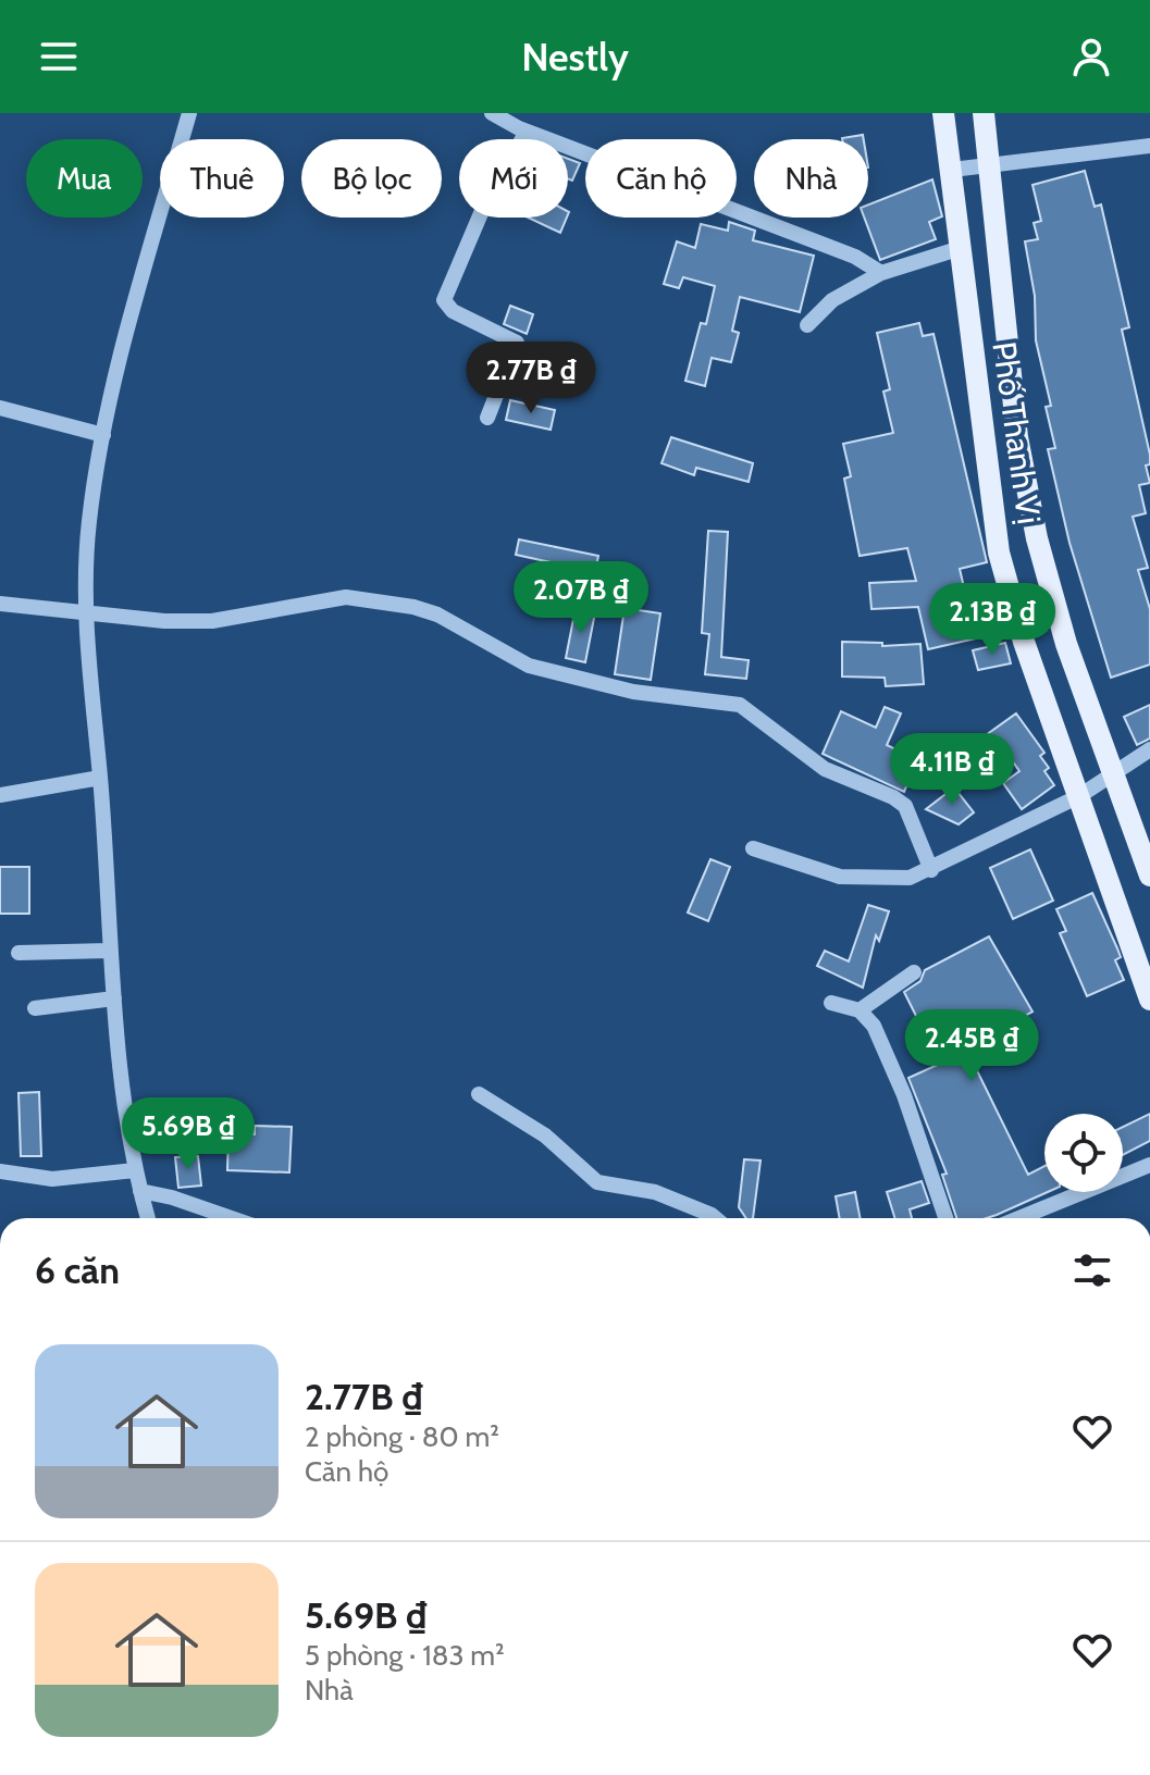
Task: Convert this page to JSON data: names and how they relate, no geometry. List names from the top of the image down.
{
  "streets": {
    "main road": ["Phố Thanh Vị"]
  },
  "page": {
    "header": "Nestly",
    "chip": [
      "Mua",
      "Thuê",
      "Bộ lọc",
      "Mới",
      "Căn hộ",
      "Nhà"
    ],
    "price": [
      "2.77B ₫",
      "2.07B ₫",
      "2.13B ₫",
      "4.11B ₫",
      "2.45B ₫",
      "5.69B ₫"
    ],
    "heading": "6 căn",
    "list": [
      {
        "name": "2.77B ₫",
        "note": "2 phòng · 80 m² · Căn hộ"
      },
      {
        "name": "5.69B ₫",
        "note": "5 phòng · 183 m² · Nhà"
      }
    ]
  }
}
